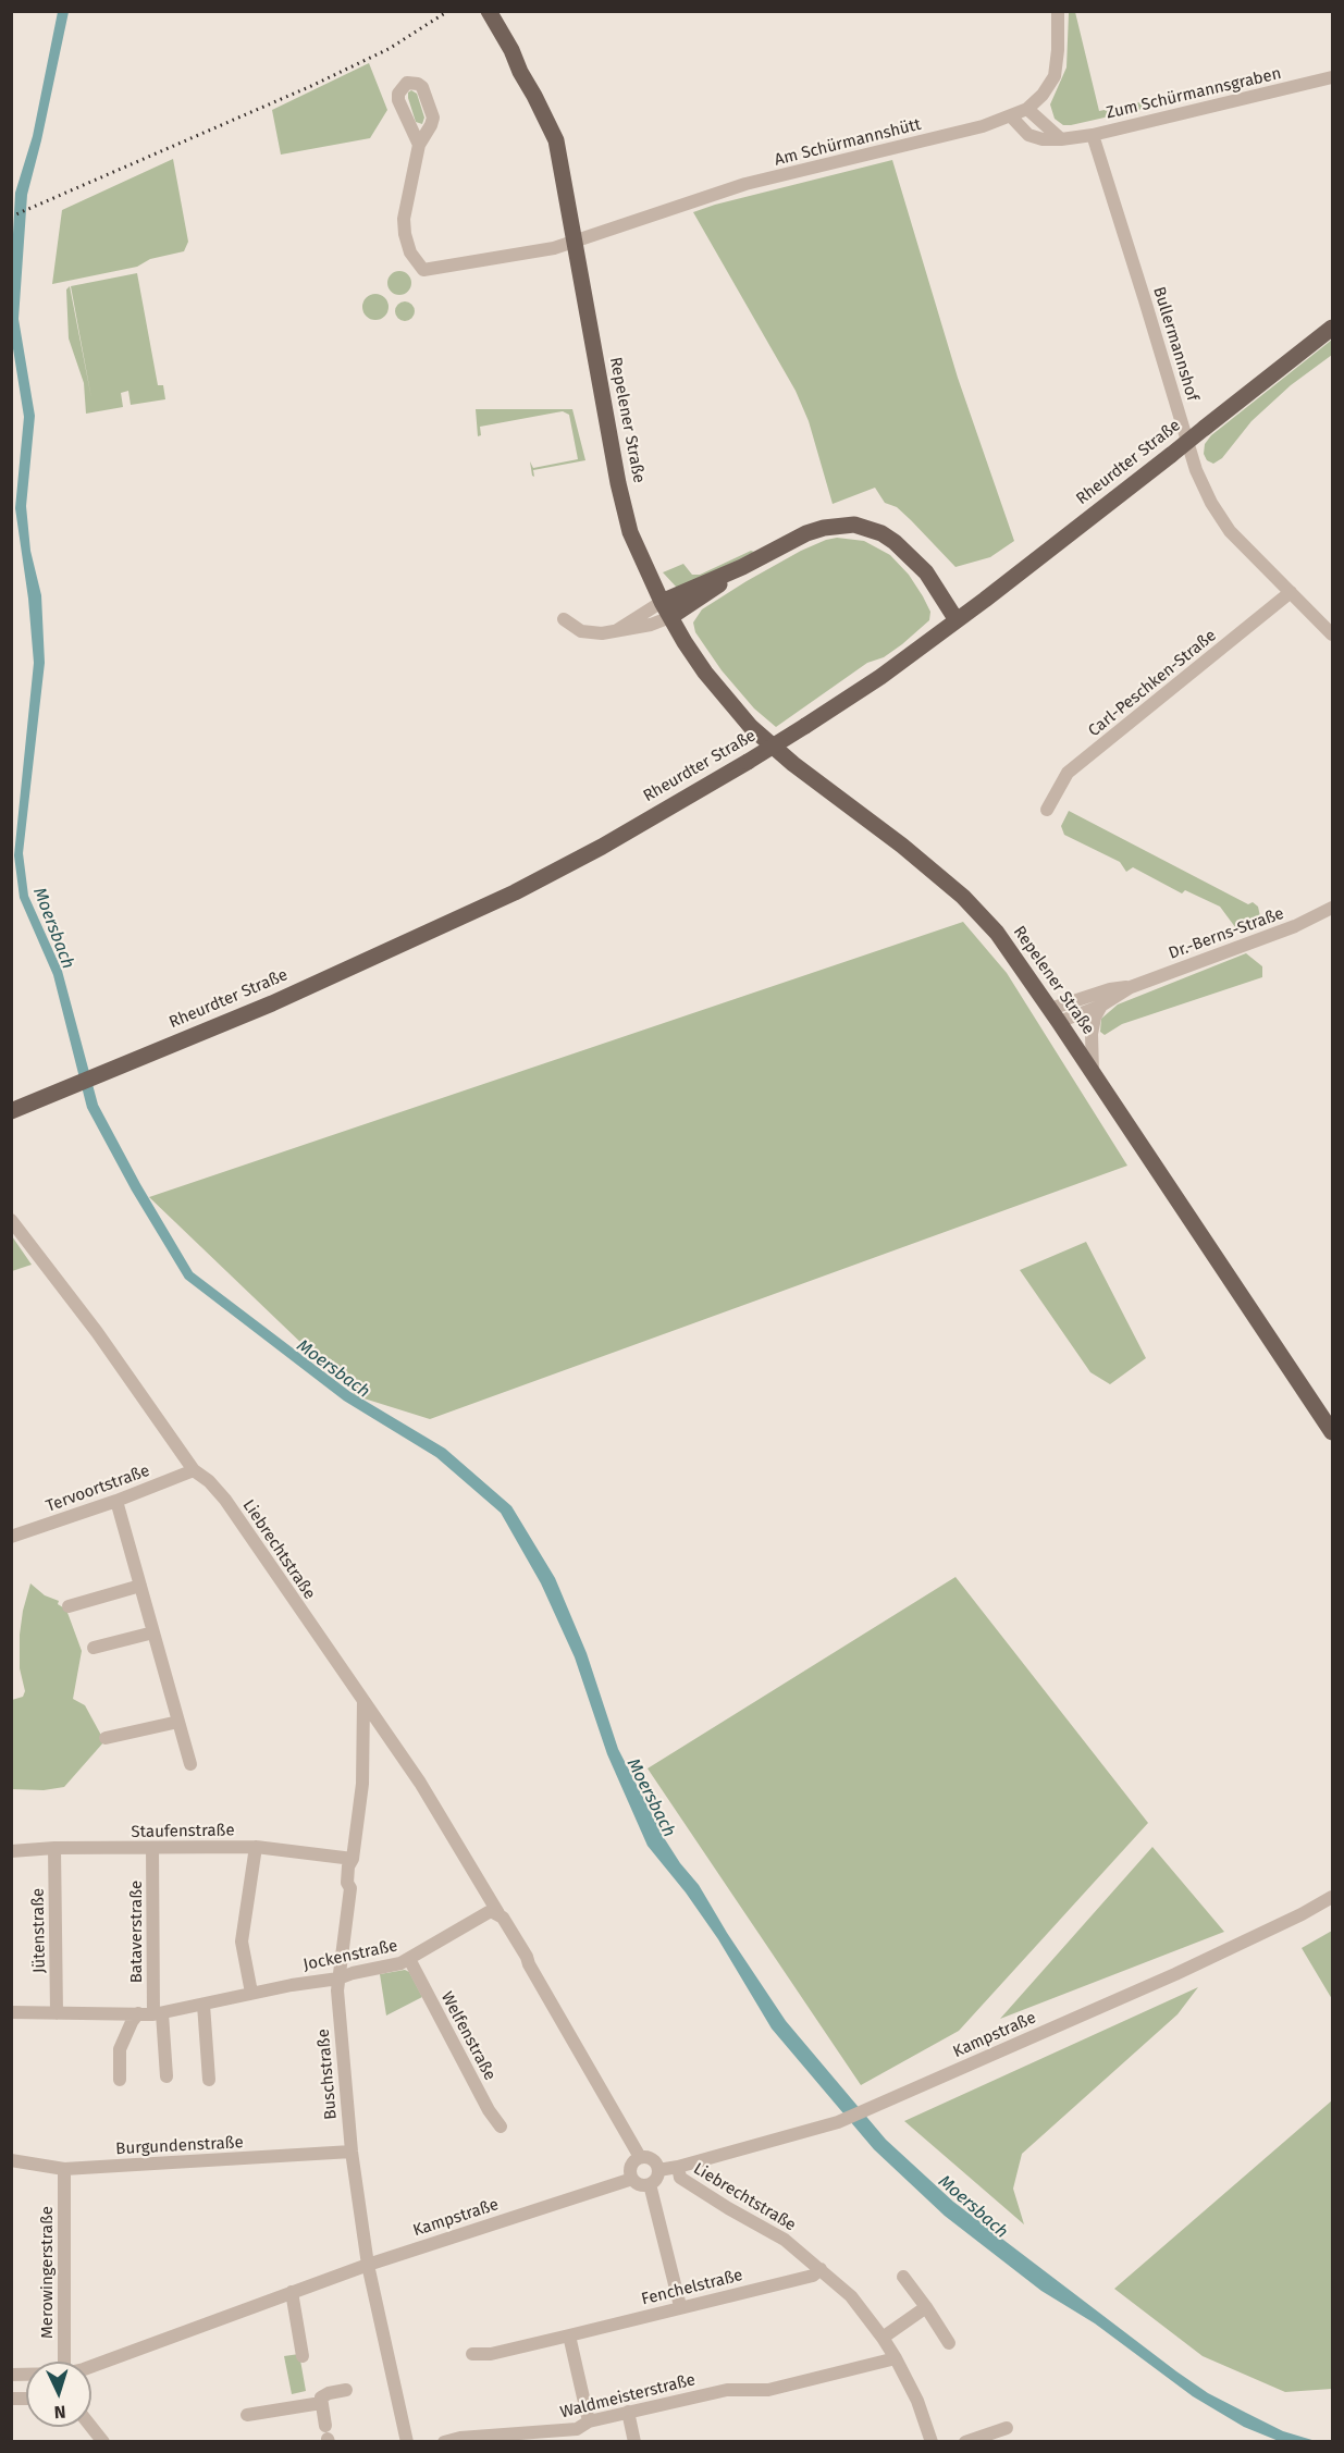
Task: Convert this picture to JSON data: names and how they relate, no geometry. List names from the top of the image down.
{
  "streets": {
    "main road": ["Repelener Straße", "Rheurdter Straße"],
    "street": [
      "Zum Schürmannsgraben",
      "Am Schürmannshütt",
      "Bullermannshof",
      "Carl-Peschken-Straße",
      "Dr.-Berns-Straße",
      "Tervoortstraße",
      "Liebrechtstraße",
      "Staufenstraße",
      "Jütenstraße",
      "Bataverstraße",
      "Jockenstraße",
      "Kampstraße",
      "Welfenstraße",
      "Buschstraße",
      "Burgundenstraße",
      "Merowingerstraße",
      "Fenchelstraße",
      "Waldmeisterstraße"
    ]
  },
  "crossings": [
    ["Zum Schürmannsgraben", "Am Schürmannshütt"],
    ["Zum Schürmannsgraben", "Bullermannshof"],
    ["Am Schürmannshütt", "Repelener Straße"],
    ["Bullermannshof", "Carl-Peschken-Straße"],
    ["Repelener Straße", "Dr.-Berns-Straße"],
    ["Tervoortstraße", "Liebrechtstraße"],
    ["Liebrechtstraße", "Jockenstraße"],
    ["Liebrechtstraße", "Kampstraße"],
    ["Liebrechtstraße", "Buschstraße"],
    ["Liebrechtstraße", "Fenchelstraße"],
    ["Liebrechtstraße", "Waldmeisterstraße"],
    ["Staufenstraße", "Jütenstraße"],
    ["Staufenstraße", "Bataverstraße"],
    ["Staufenstraße", "Buschstraße"],
    ["Jütenstraße", "Jockenstraße"],
    ["Bataverstraße", "Jockenstraße"],
    ["Jockenstraße", "Welfenstraße"],
    ["Jockenstraße", "Buschstraße"],
    ["Kampstraße", "Buschstraße"],
    ["Buschstraße", "Burgundenstraße"],
    ["Burgundenstraße", "Merowingerstraße"]
  ],
  "water": ["Moersbach"],
  "north": "bottom"
}
